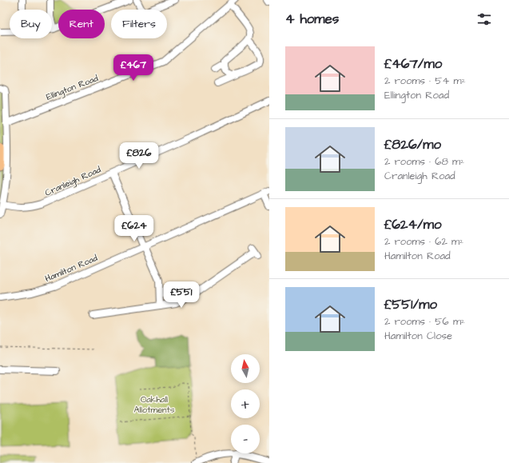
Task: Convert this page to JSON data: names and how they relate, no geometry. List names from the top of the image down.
{
  "streets": {
    "street": ["Ellington Road", "Cranleigh Road", "Hamilton Road"]
  },
  "parks": ["Oakhall Allotments"],
  "north": "top",
  "page": {
    "heading": "4 homes",
    "chip": ["Buy", "Rent", "Filters"],
    "list": [
      {
        "name": "£467/mo",
        "note": "2 rooms · 54 m² · Ellington Road"
      },
      {
        "name": "£826/mo",
        "note": "2 rooms · 68 m² · Cranleigh Road"
      },
      {
        "name": "£624/mo",
        "note": "2 rooms · 62 m² · Hamilton Road"
      },
      {
        "name": "£551/mo",
        "note": "2 rooms · 56 m² · Hamilton Close"
      }
    ],
    "price": [
      "£467",
      "£826",
      "£624",
      "£551"
    ],
    "map_buttons": ["+", "−"]
  }
}
